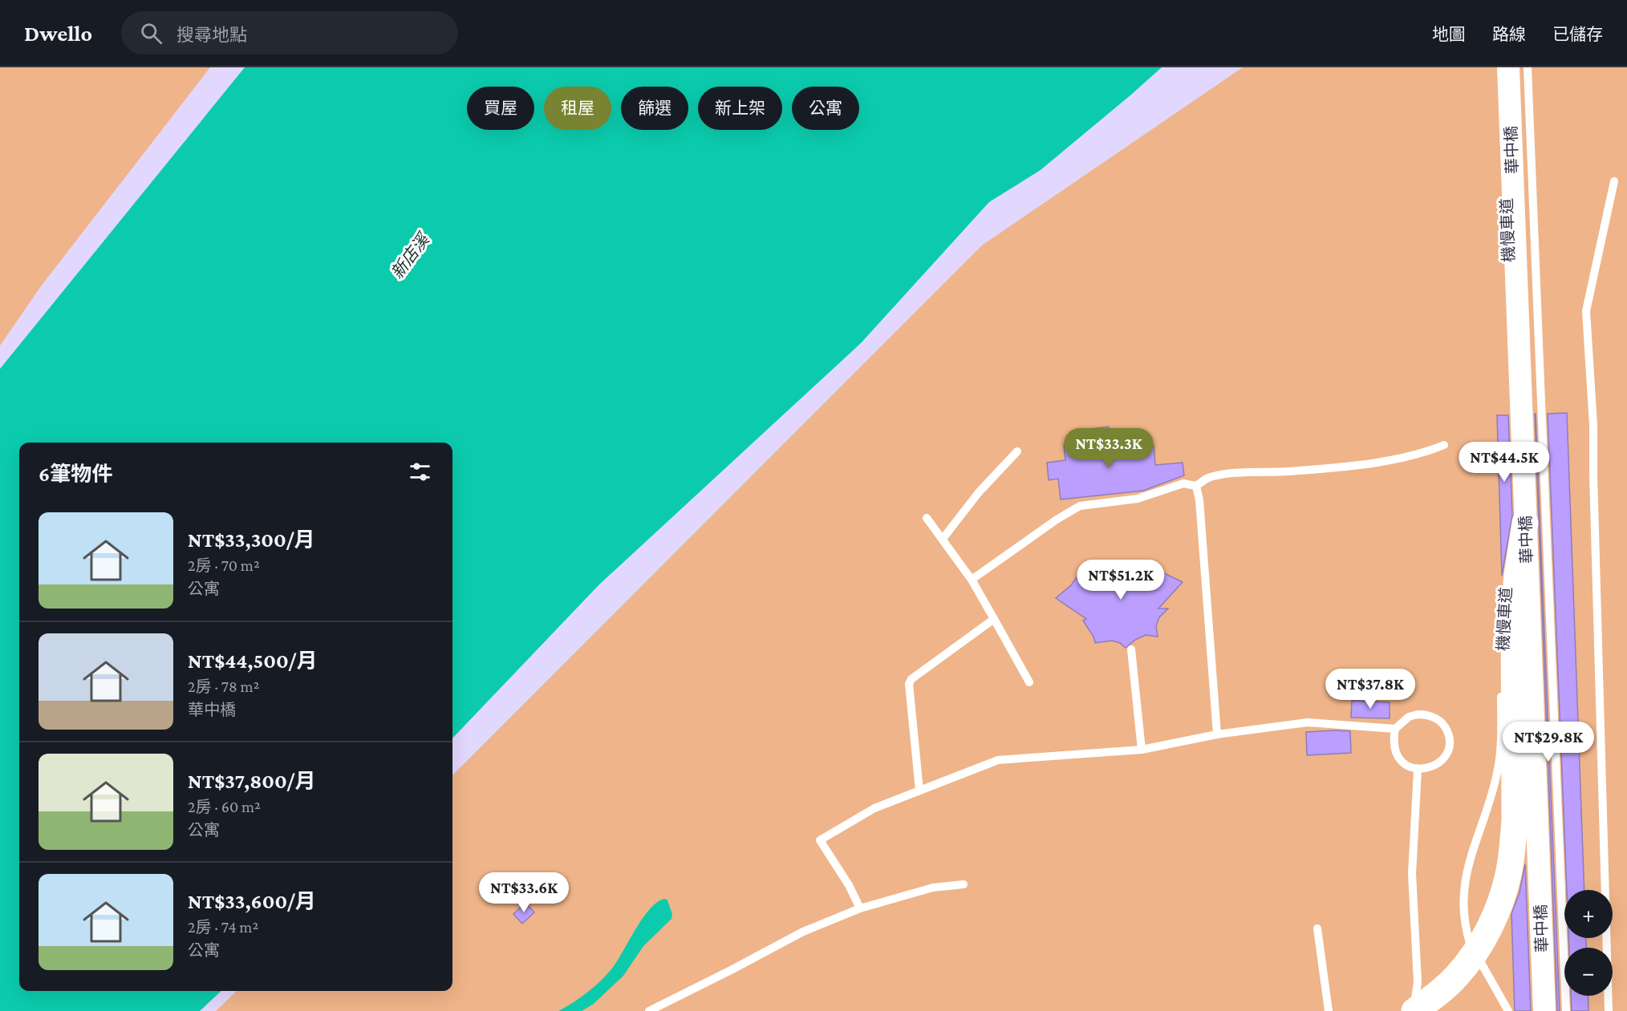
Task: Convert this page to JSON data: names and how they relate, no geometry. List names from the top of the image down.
{
  "streets": {
    "main road": ["華中橋"],
    "lane": ["機慢車道"]
  },
  "crossings": [
    ["華中橋", "機慢車道"]
  ],
  "water": ["新店溪"],
  "page": {
    "header": "Dwello",
    "search": "搜尋地點",
    "nav": ["地圖", "路線", "已儲存"],
    "chip": [
      "買屋",
      "租屋",
      "篩選",
      "新上架",
      "公寓"
    ],
    "price": [
      "NT$33.3K",
      "NT$44.5K",
      "NT$51.2K",
      "NT$37.8K",
      "NT$29.8K",
      "NT$33.6K"
    ],
    "heading": "6筆物件",
    "list": [
      {
        "name": "NT$33,300/月",
        "note": "2房 · 70 m² · 公寓"
      },
      {
        "name": "NT$44,500/月",
        "note": "2房 · 78 m² · 華中橋"
      },
      {
        "name": "NT$37,800/月",
        "note": "2房 · 60 m² · 公寓"
      },
      {
        "name": "NT$33,600/月",
        "note": "2房 · 74 m² · 公寓"
      }
    ],
    "map_buttons": ["+", "−"]
  }
}
